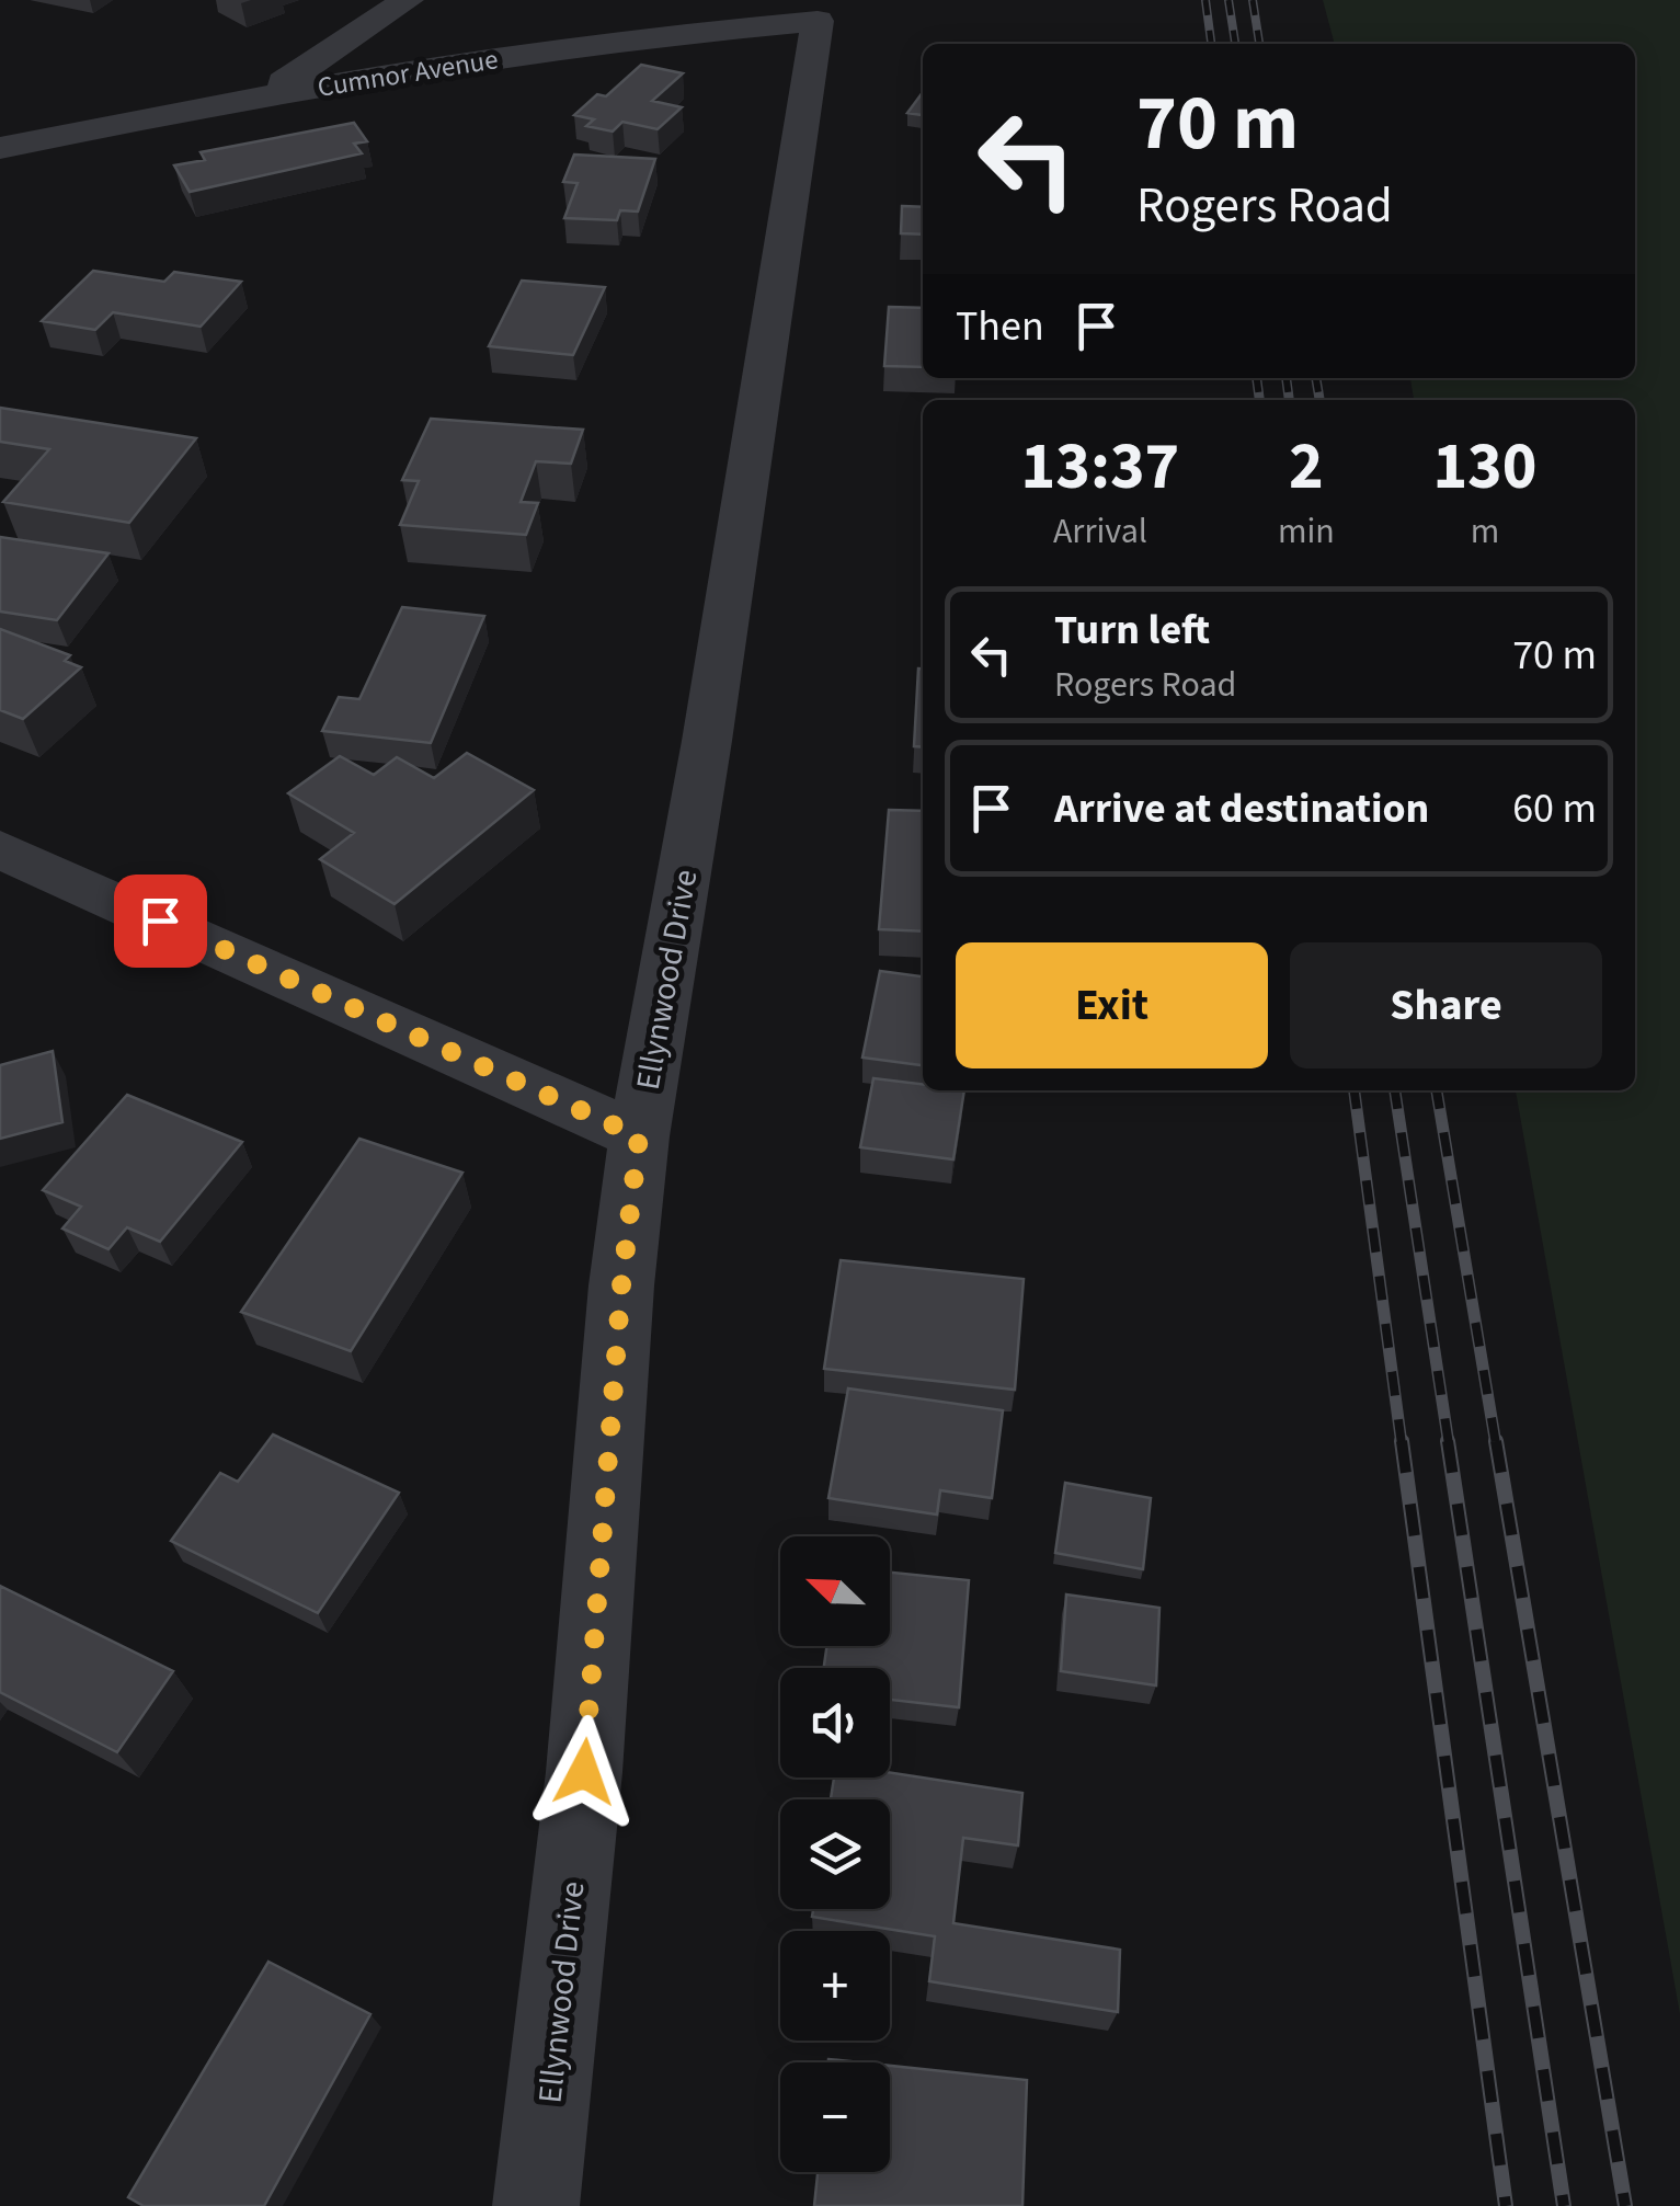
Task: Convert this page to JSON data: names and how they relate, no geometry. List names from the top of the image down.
{
  "streets": {
    "street": ["Cumnor Avenue", "Ellynwood Drive"]
  },
  "crossings": [
    ["Cumnor Avenue", "Ellynwood Drive"]
  ],
  "north": "top left",
  "page": {
    "turn": ["70 m", "Rogers Road"],
    "then": "Then",
    "eta": [
      "13:37",
      "Arrival",
      "2",
      "min",
      "130",
      "m"
    ],
    "list": [
      {
        "name": "Turn left",
        "note": "Rogers Road",
        "value": "70 m"
      },
      {
        "name": "Arrive at destination",
        "value": "60 m"
      }
    ],
    "buttons": ["Exit", "Share"],
    "map_buttons": ["+", "−"]
  }
}
